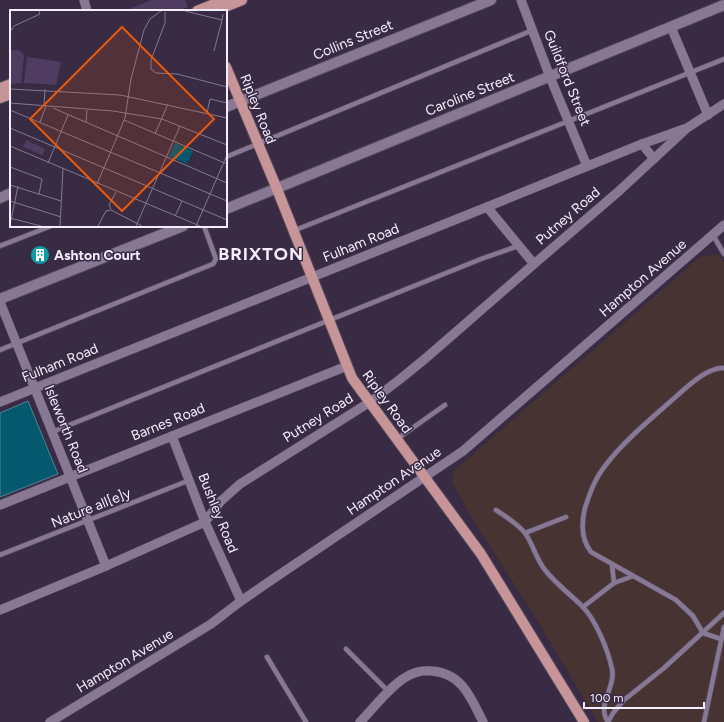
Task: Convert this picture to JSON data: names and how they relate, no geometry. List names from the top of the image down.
{
  "streets": {
    "main road": ["Ripley Road"],
    "street": [
      "Collins Street",
      "Guildford Street",
      "Caroline Street",
      "Putney Road",
      "Fulham Road",
      "Hampton Avenue",
      "Barnes Road",
      "Isleworth Road",
      "Bushley Road"
    ],
    "lane": ["Nature all[e]y"]
  },
  "crossings": [
    ["Collins Street", "Ripley Road"],
    ["Guildford Street", "Caroline Street"],
    ["Guildford Street", "Fulham Road"],
    ["Caroline Street", "Ripley Road"],
    ["Ripley Road", "Putney Road"],
    ["Ripley Road", "Fulham Road"],
    ["Ripley Road", "Hampton Avenue"],
    ["Ripley Road", "Barnes Road"],
    ["Putney Road", "Fulham Road"],
    ["Putney Road", "Isleworth Road"],
    ["Putney Road", "Bushley Road"],
    ["Fulham Road", "Isleworth Road"],
    ["Hampton Avenue", "Bushley Road"],
    ["Barnes Road", "Isleworth Road"],
    ["Barnes Road", "Bushley Road"],
    ["Isleworth Road", "Nature all[e]y"],
    ["Nature all[e]y", "Bushley Road"]
  ],
  "districts": ["BRIXTON"],
  "places": {
    "building": ["Ashton Court"]
  },
  "scale_bar": "100 m"
}
